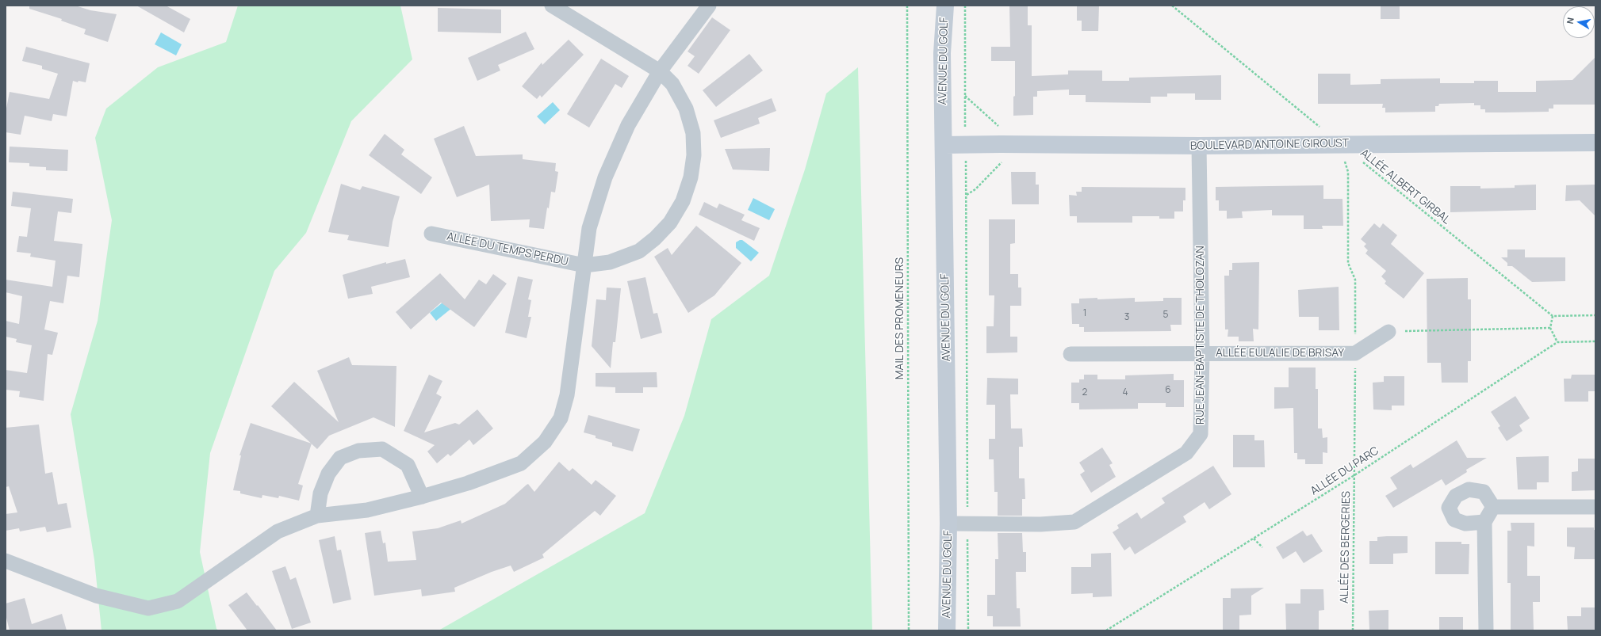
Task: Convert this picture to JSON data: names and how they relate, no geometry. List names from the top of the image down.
{
  "streets": {
    "street": [
      "AVENUE DU GOLF",
      "BOULEVARD ANTOINE GIROUST",
      "ALLÉE DU TEMPS PERDU",
      "RUE JEAN-BAPTISTE DE THOLOZAN",
      "ALLÉE EULALIE DE BRISAY"
    ],
    "path": [
      "ALLÉE ALBERT GIRBAL",
      "MAIL DES PROMENEURS",
      "ALLÉE DU PARC",
      "ALLÉE DES BERGERIES"
    ]
  },
  "crossings": [
    ["AVENUE DU GOLF", "BOULEVARD ANTOINE GIROUST"],
    ["AVENUE DU GOLF", "RUE JEAN-BAPTISTE DE THOLOZAN"],
    ["BOULEVARD ANTOINE GIROUST", "ALLÉE ALBERT GIRBAL"],
    ["BOULEVARD ANTOINE GIROUST", "RUE JEAN-BAPTISTE DE THOLOZAN"],
    ["BOULEVARD ANTOINE GIROUST", "ALLÉE DES BERGERIES"],
    ["ALLÉE ALBERT GIRBAL", "ALLÉE DES BERGERIES"],
    ["RUE JEAN-BAPTISTE DE THOLOZAN", "ALLÉE EULALIE DE BRISAY"],
    ["ALLÉE EULALIE DE BRISAY", "ALLÉE DES BERGERIES"],
    ["ALLÉE DU PARC", "ALLÉE DES BERGERIES"]
  ],
  "house_numbers": [
    "1",
    "5",
    "3",
    "6",
    "2",
    "4"
  ],
  "north": "left"
}
